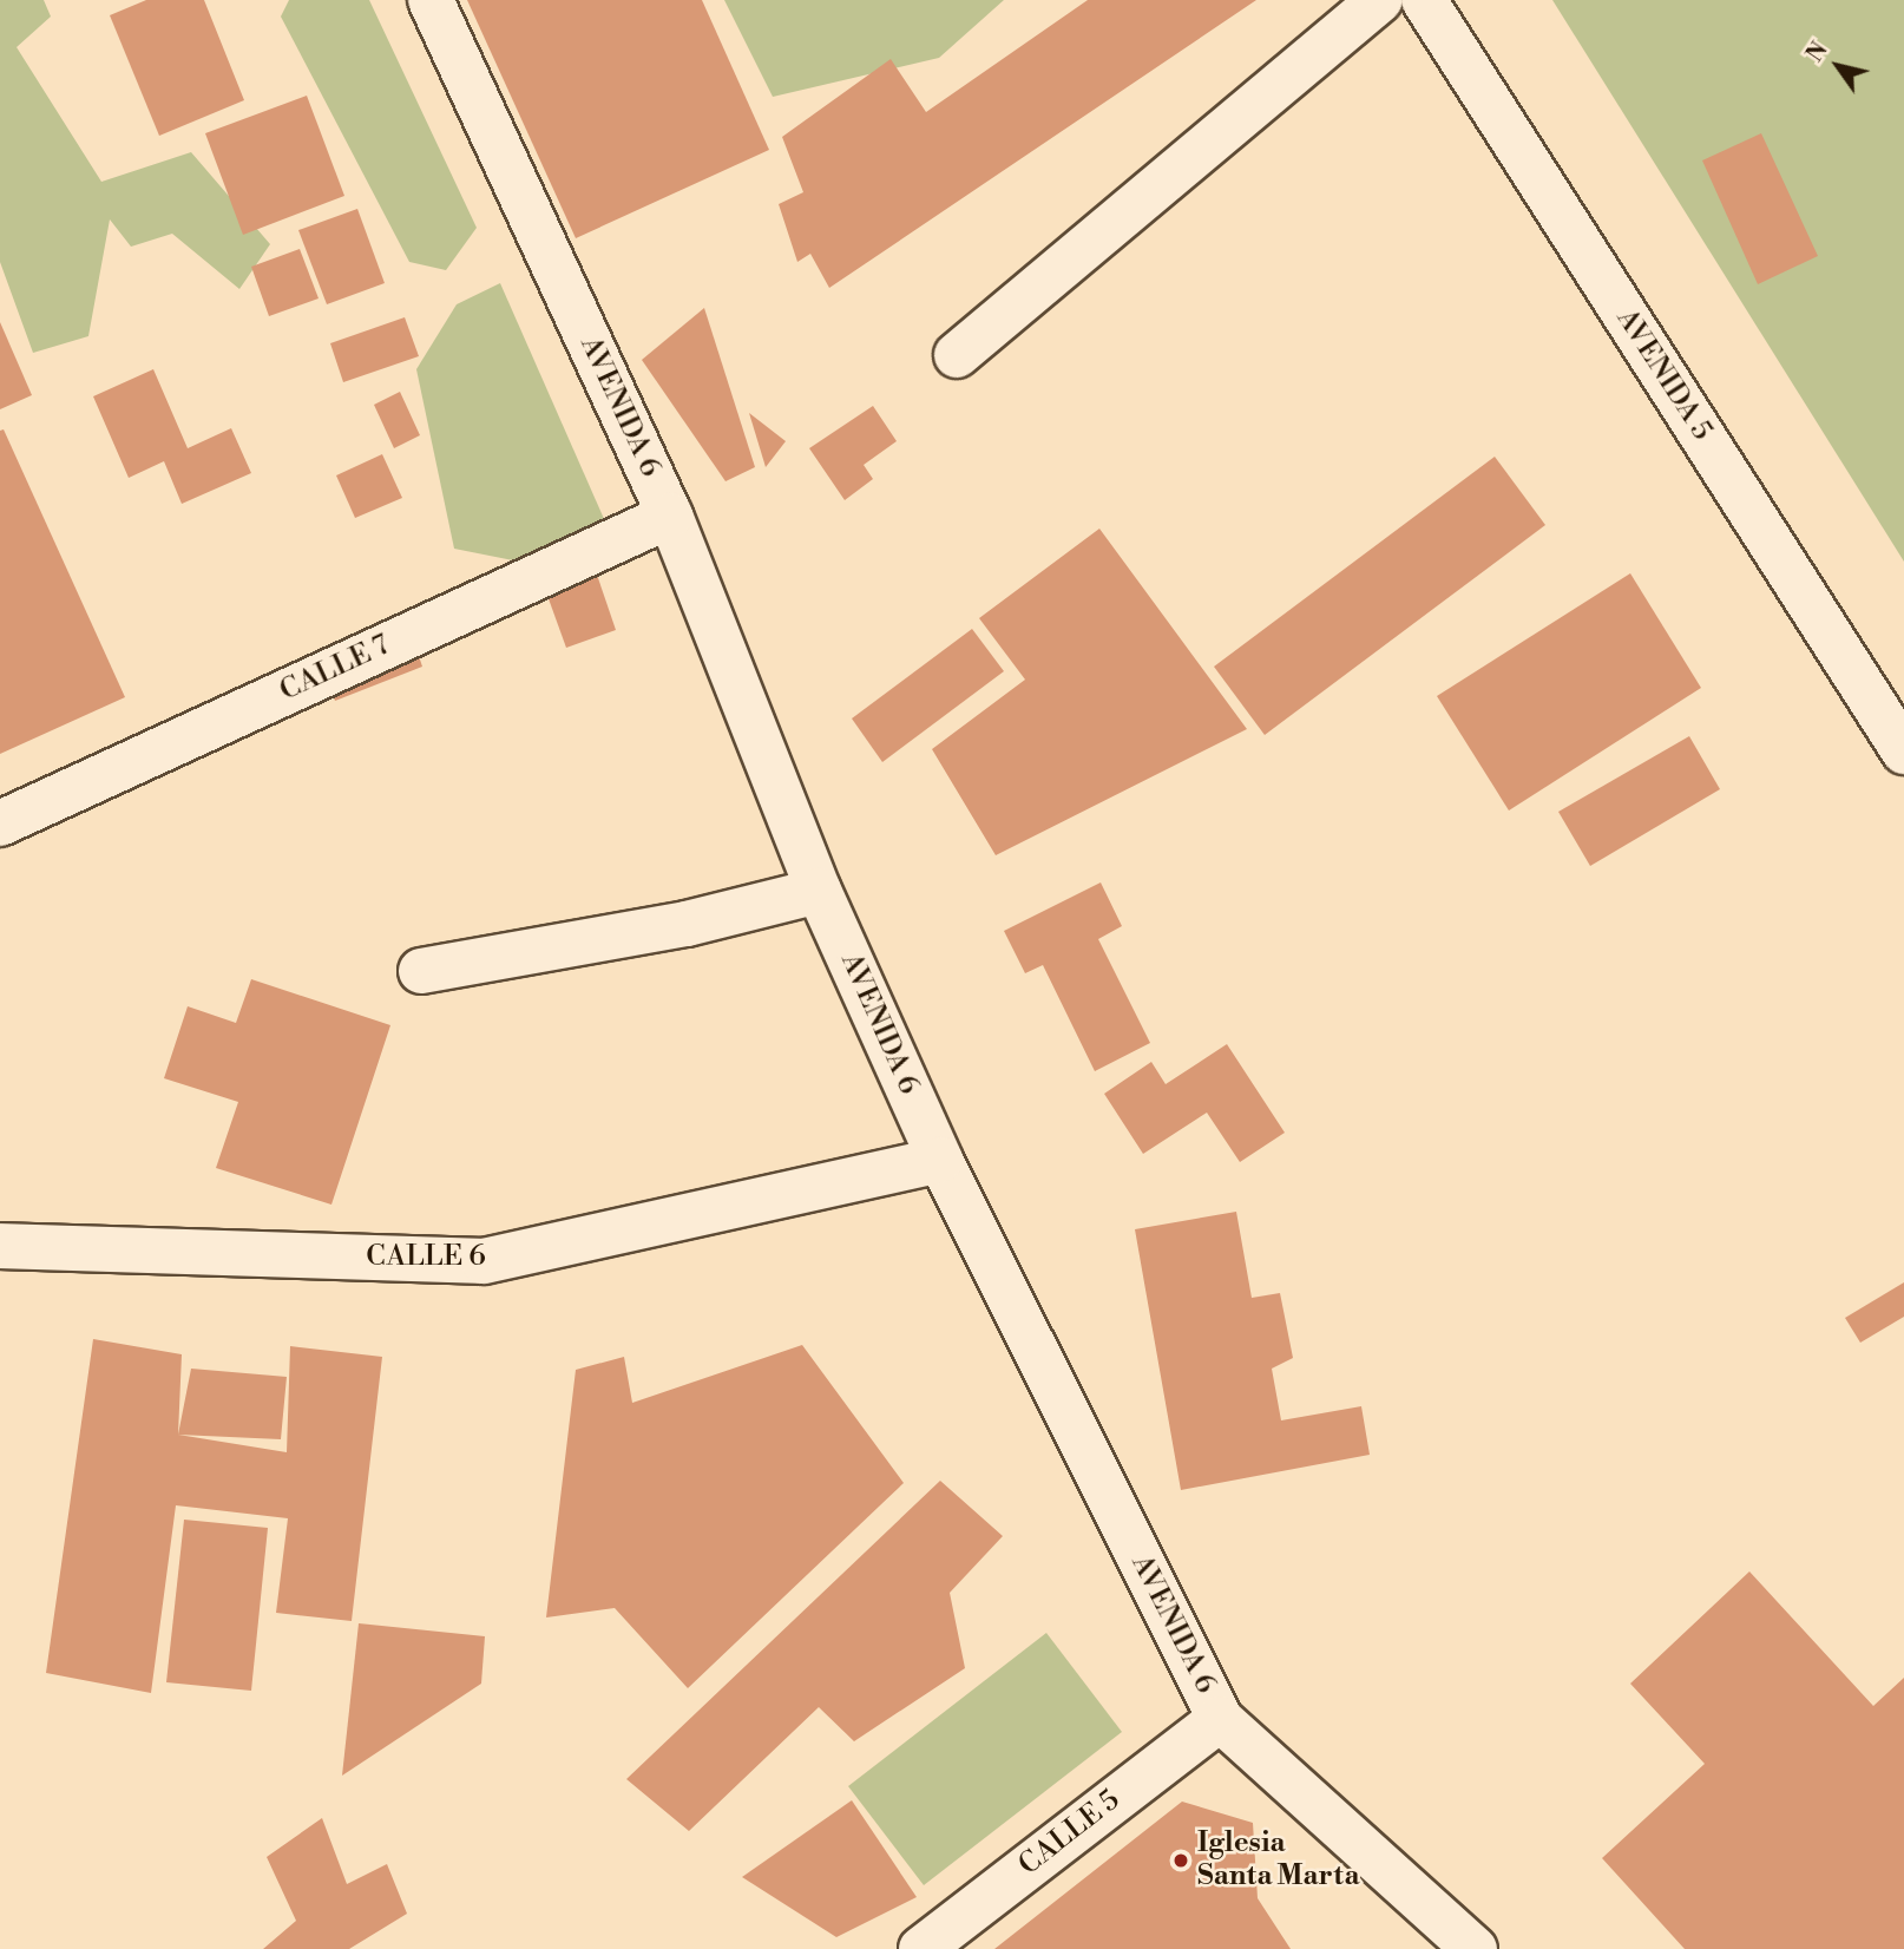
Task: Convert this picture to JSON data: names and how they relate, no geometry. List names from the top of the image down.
{
  "streets": {
    "street": [
      "AVENIDA 5",
      "AVENIDA 6",
      "CALLE 7",
      "CALLE 6",
      "CALLE 5"
    ]
  },
  "crossings": [
    ["AVENIDA 6", "CALLE 7"],
    ["AVENIDA 6", "CALLE 6"],
    ["AVENIDA 6", "CALLE 5"]
  ],
  "places": ["Iglesia Santa Marta"],
  "north": "top left"
}
